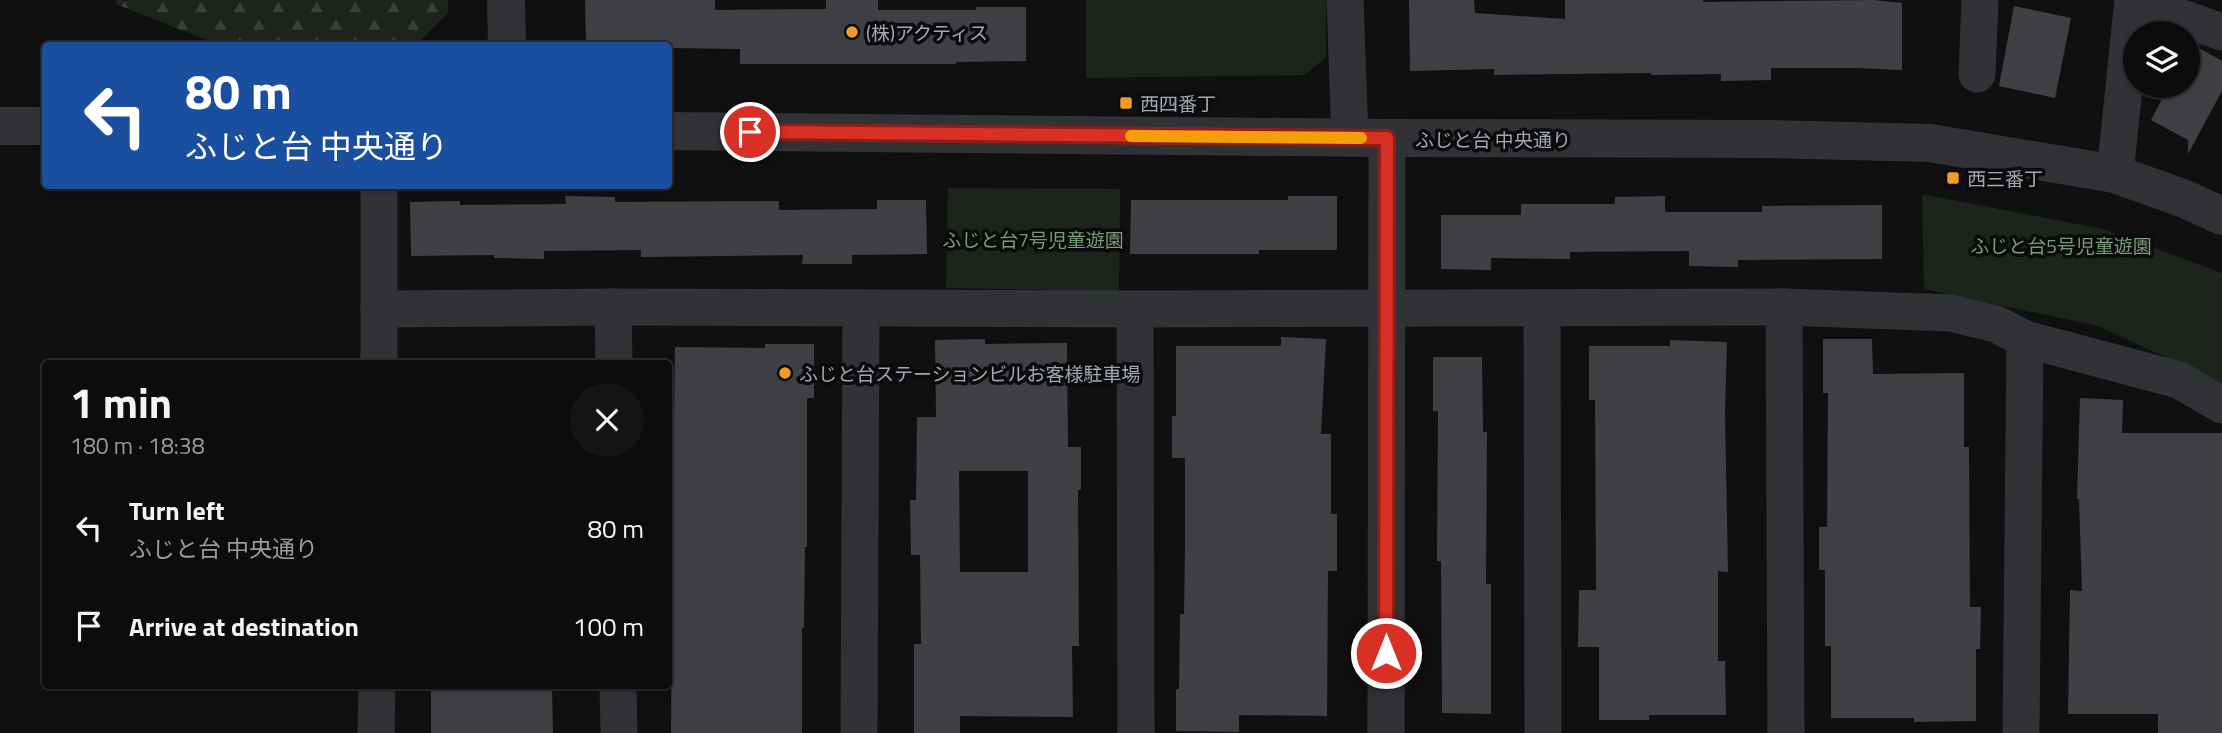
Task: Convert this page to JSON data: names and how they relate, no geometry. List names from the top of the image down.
{
  "streets": {
    "street": ["ふじと台 中央通り"]
  },
  "parks": ["ふじと台7号児童遊園", "ふじと台5号児童遊園"],
  "places": {
    "other": ["(株)アクティス", "ふじと台ステーションビルお客様駐車場"],
    "transit": ["西四番丁", "西三番丁"]
  },
  "page": {
    "turn": ["80 m", "ふじと台 中央通り"],
    "heading": ["1 min", "180 m · 18:38"],
    "list": [
      {
        "name": "Turn left",
        "note": "ふじと台 中央通り",
        "value": "80 m"
      },
      {
        "name": "Arrive at destination",
        "value": "100 m"
      }
    ]
  }
}
